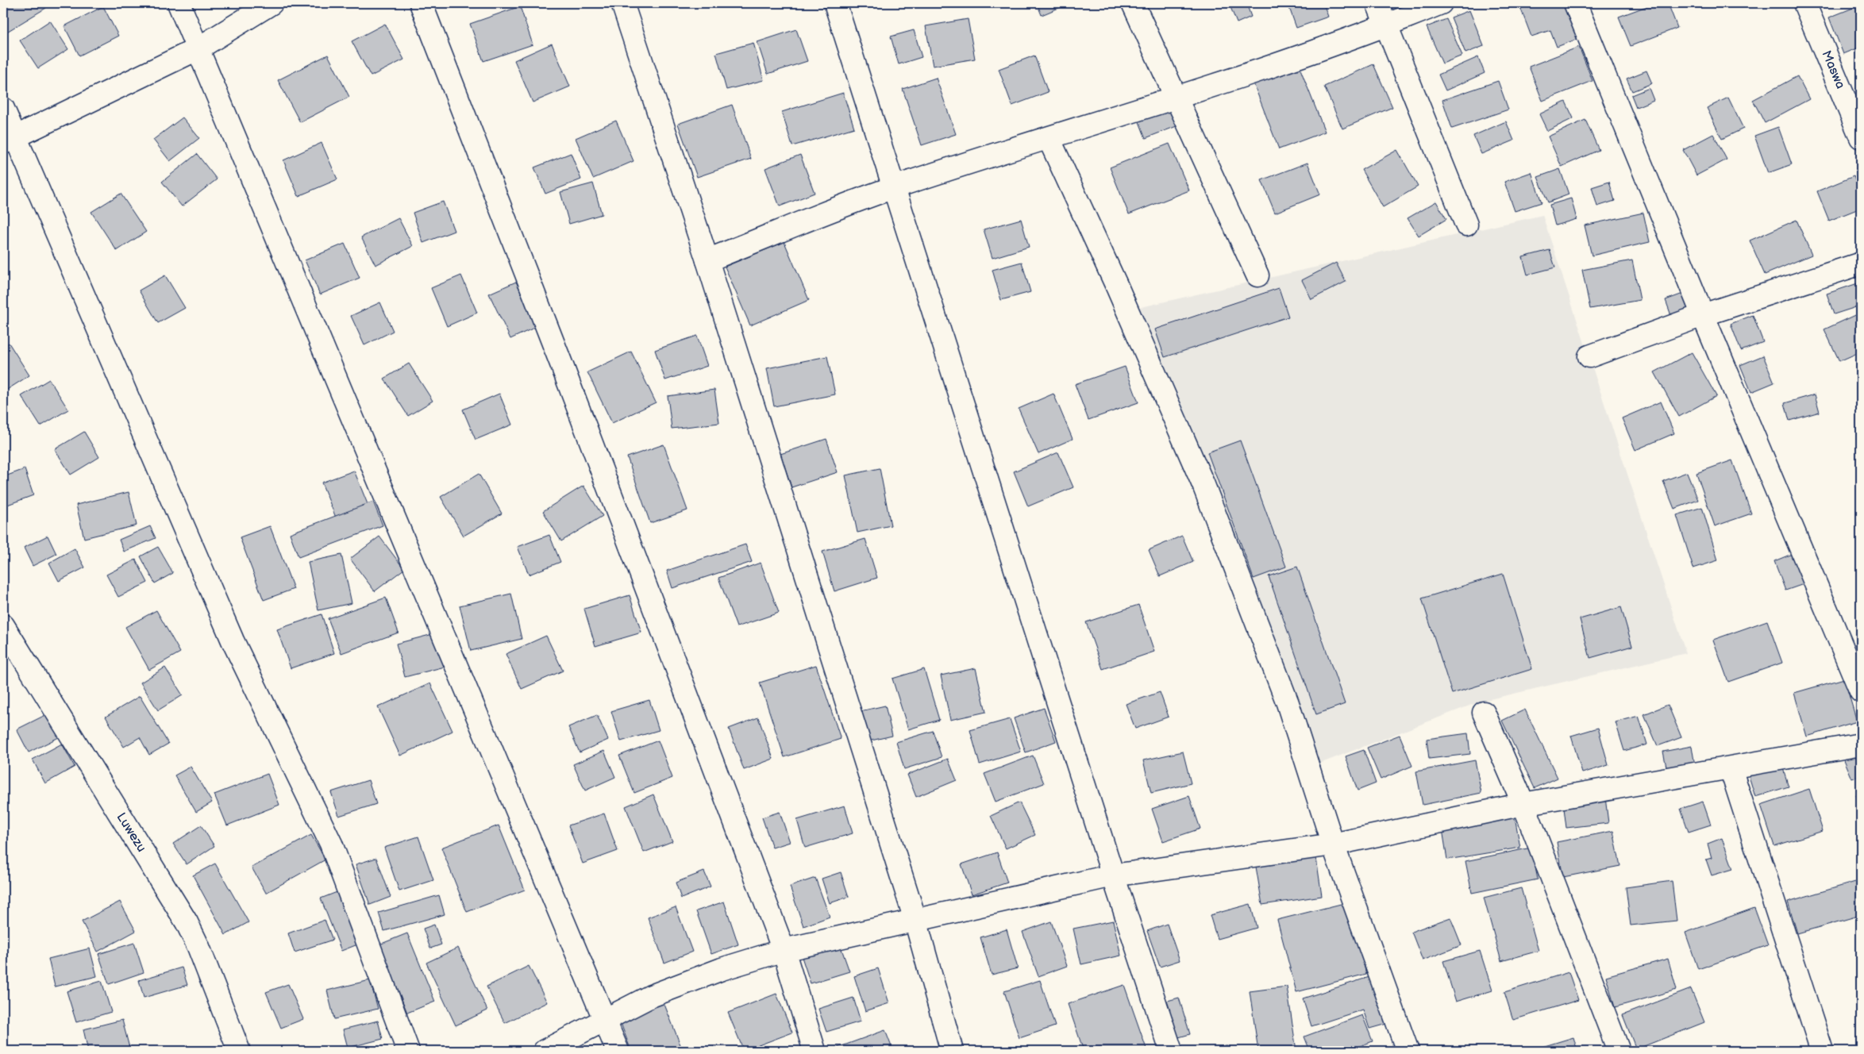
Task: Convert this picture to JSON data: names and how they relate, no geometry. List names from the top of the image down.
{
  "streets": {
    "street": ["Maswa", "Luwezu"]
  }
}
